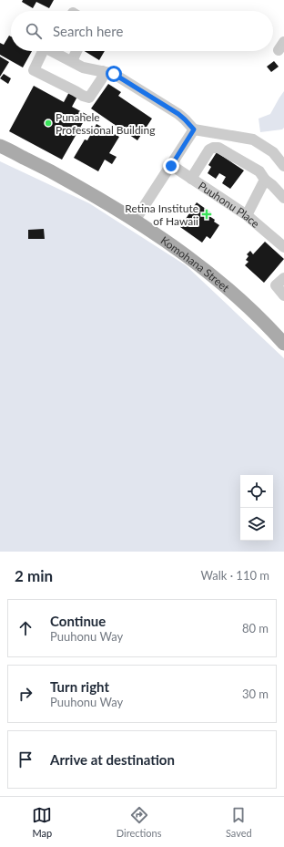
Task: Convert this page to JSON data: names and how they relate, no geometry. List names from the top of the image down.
{
  "streets": {
    "main road": ["Komohana Street"],
    "street": ["Puuhonu Place"]
  },
  "places": {
    "other": ["Punahele Professional Building"],
    "health": ["Retina Institute of Hawaii"]
  },
  "page": {
    "search": "Search here",
    "heading": ["2 min", "Walk · 110 m"],
    "list": [
      ["Continue", "Puuhonu Way", "80 m"],
      ["Turn right", "Puuhonu Way", "30 m"],
      "Arrive at destination"
    ],
    "nav": ["Map", "Directions", "Saved"]
  }
}
